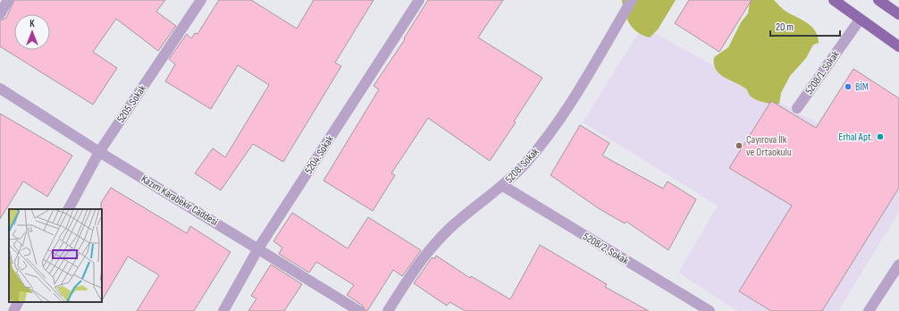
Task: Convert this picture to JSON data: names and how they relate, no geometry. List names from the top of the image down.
{
  "streets": {
    "street": [
      "5208/1. Sokak",
      "5205. Sokak",
      "5204. Sokak",
      "5208. Sokak",
      "Kazım Karabekir Caddesi",
      "5208/2. Sokak"
    ]
  },
  "crossings": [
    ["5205. Sokak", "Kazım Karabekir Caddesi"],
    ["5204. Sokak", "Kazım Karabekir Caddesi"],
    ["5208. Sokak", "5208/2. Sokak"]
  ],
  "places": ["BİM", "Erhal Apt.", "Çayırova İlk ve Ortaokulu"],
  "scale_bar": "20 m",
  "north": "top"
}
